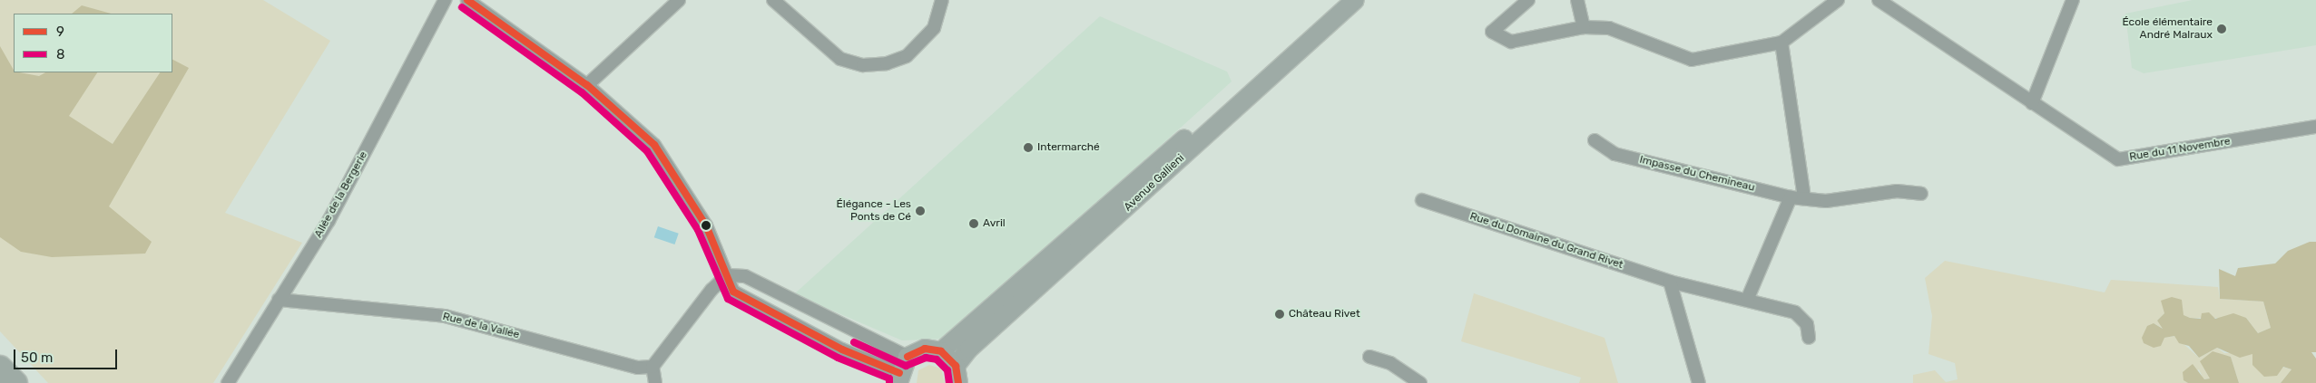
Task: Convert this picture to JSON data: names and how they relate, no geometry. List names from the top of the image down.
{
  "streets": {
    "main road": ["Avenue Gallieni"],
    "street": [
      "Rue du 11 Novembre",
      "Impasse du Chemineau",
      "Allée de la Bergerie",
      "Rue du Domaine du Grand Rivet",
      "Rue de la Vallée"
    ]
  },
  "crossings": [
    ["Allée de la Bergerie", "Rue de la Vallée"]
  ],
  "places": [
    "École élémentaire André Malraux",
    "Intermarché",
    "Élégance - Les Ponts de Cé",
    "Avril",
    "Château Rivet"
  ],
  "lines": ["transit line 9", "transit line 8"],
  "legend": ["9", "8"],
  "scale_bar": "50 m"
}
